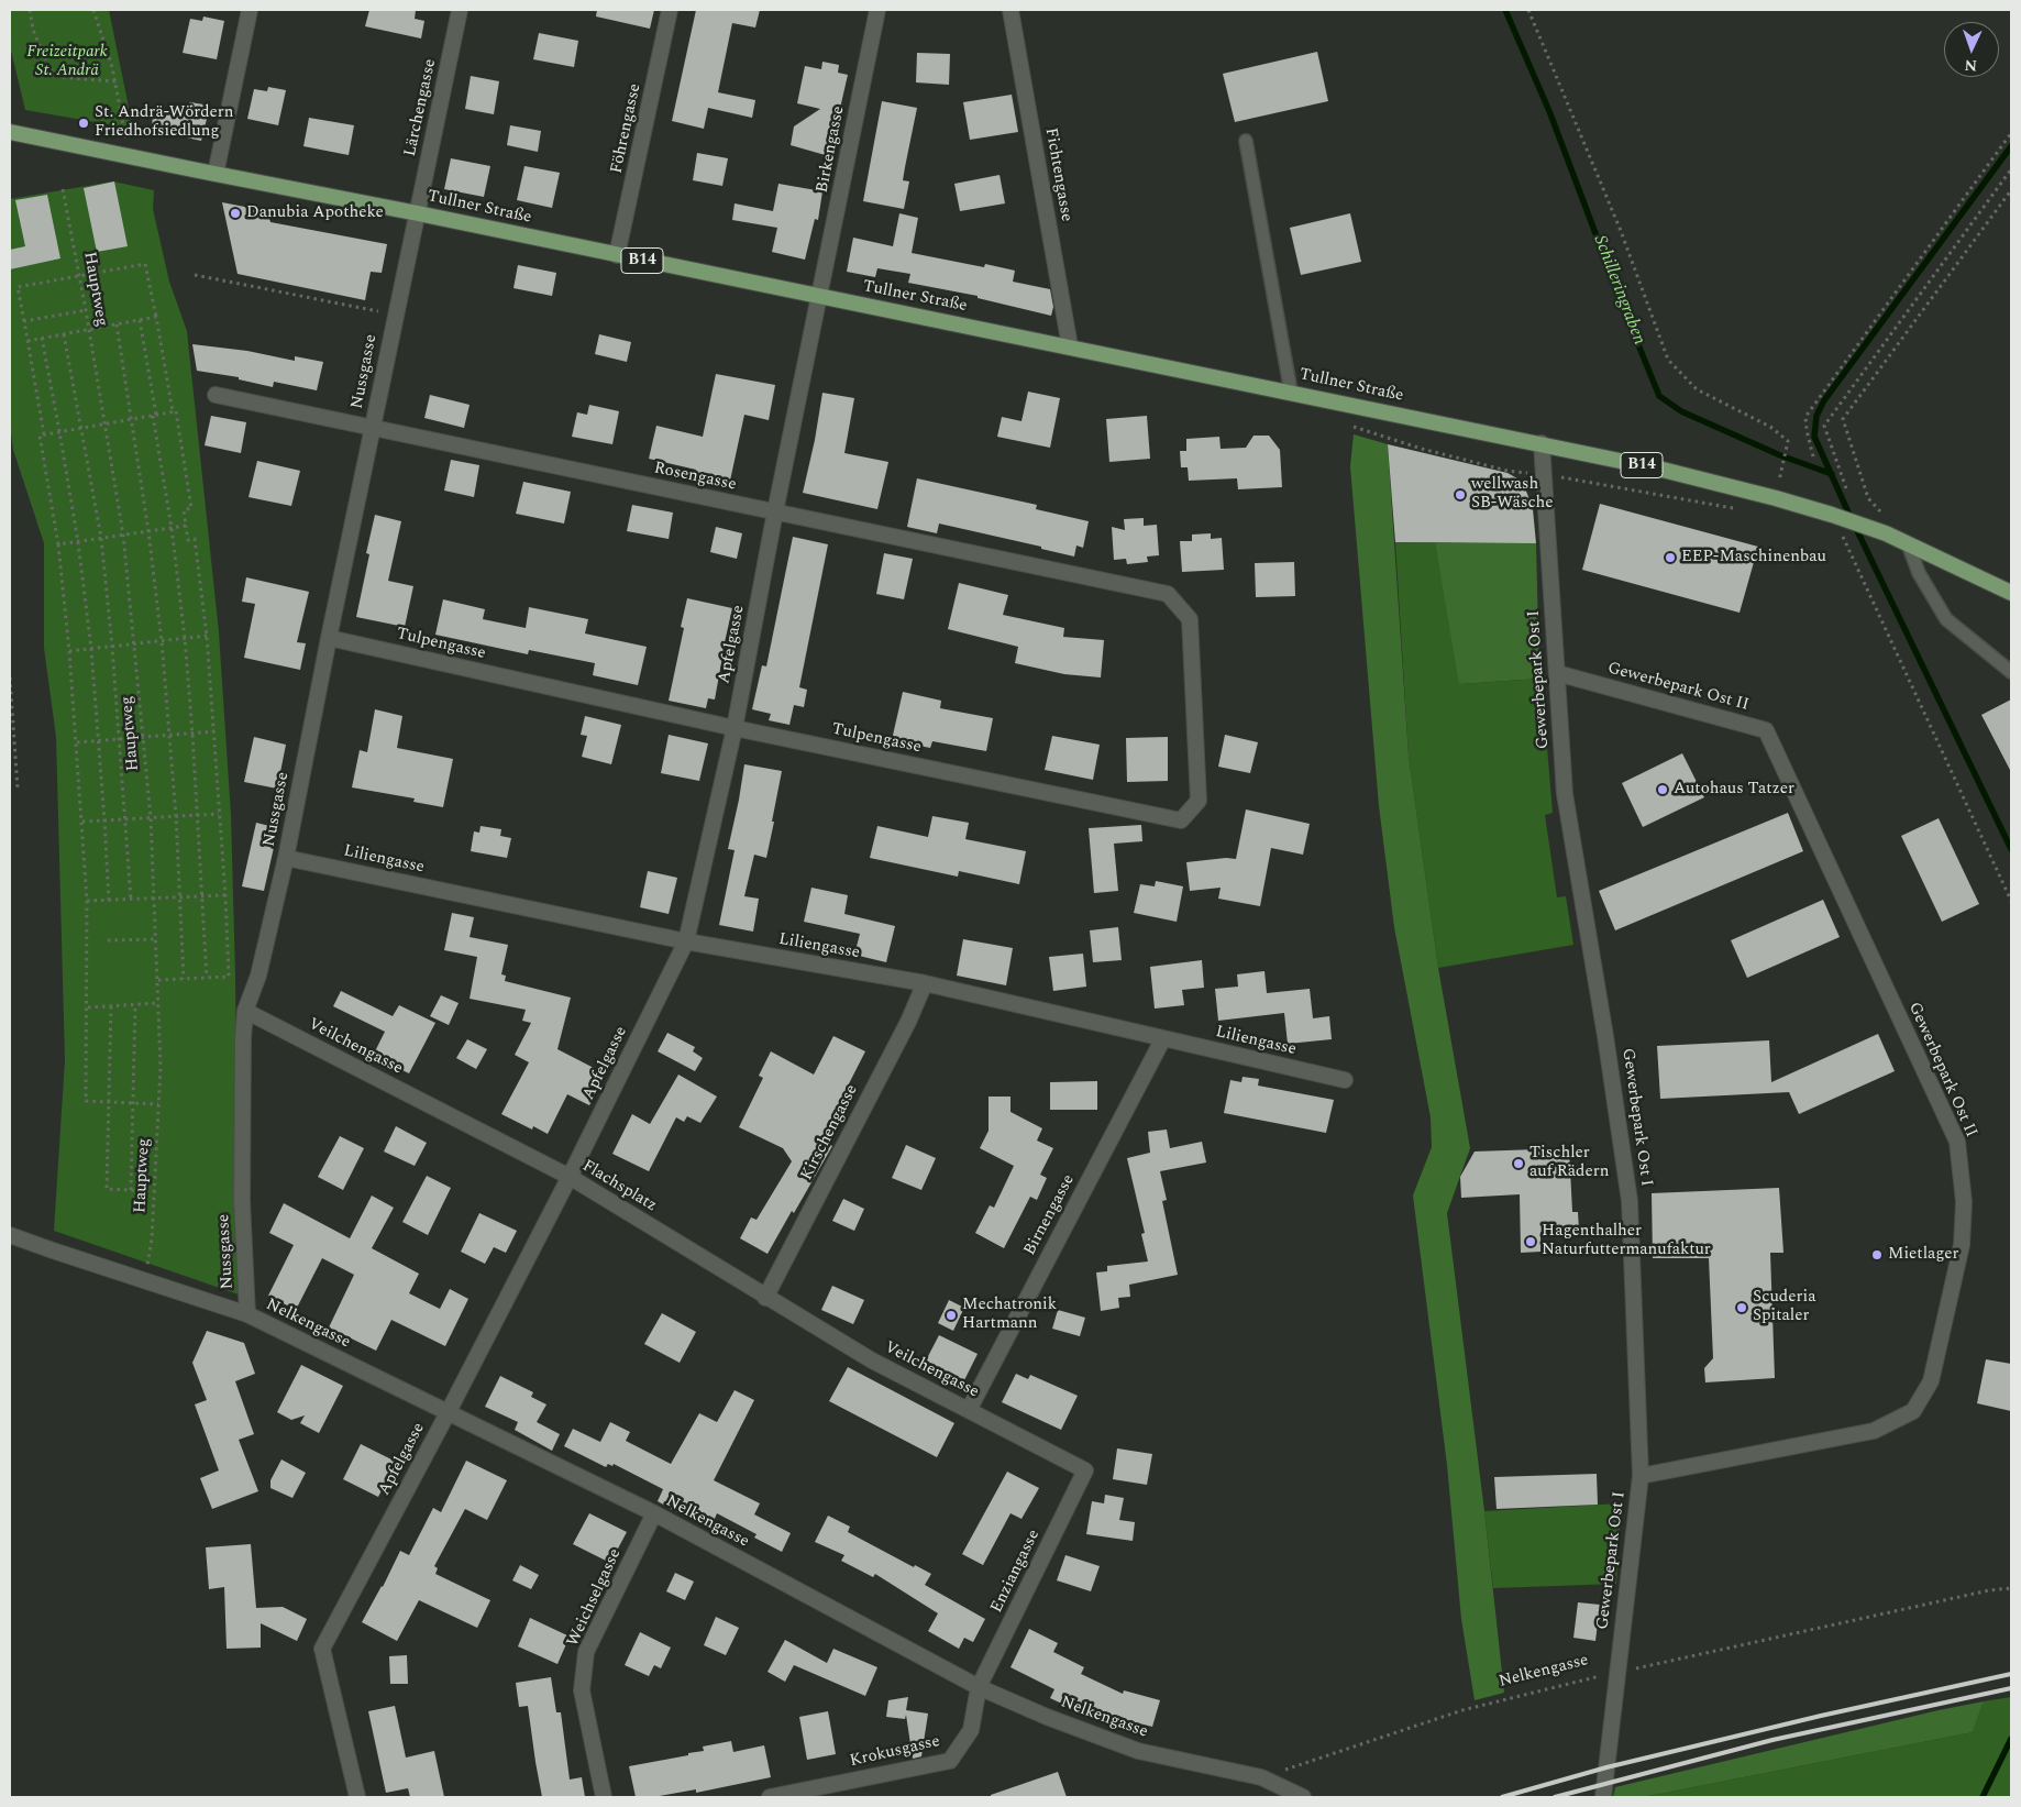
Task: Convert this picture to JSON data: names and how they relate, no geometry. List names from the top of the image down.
{
  "streets": {
    "main road": ["Tullner Straße", "B14"],
    "street": [
      "Lärchengasse",
      "Föhrengasse",
      "Birkengasse",
      "Fichtengasse",
      "Nussgasse",
      "Rosengasse",
      "Tulpengasse",
      "Apfelgasse",
      "Gewerbepark Ost I",
      "Gewerbepark Ost II",
      "Liliengasse",
      "Veilchengasse",
      "Kirschengasse",
      "Flachsplatz",
      "Birnengasse",
      "Nelkengasse",
      "Enziangasse",
      "Weichselgasse",
      "Krokusgasse"
    ],
    "path": ["Hauptweg"]
  },
  "crossings": [
    ["Lärchengasse", "Tullner Straße"],
    ["Lärchengasse", "Nussgasse"],
    ["Föhrengasse", "Tullner Straße"],
    ["Birkengasse", "Tullner Straße"],
    ["Birkengasse", "Apfelgasse"],
    ["Fichtengasse", "Tullner Straße"],
    ["Tullner Straße", "B14"],
    ["Tullner Straße", "Apfelgasse"],
    ["Tullner Straße", "Gewerbepark Ost I"],
    ["Hauptweg", "Nelkengasse"],
    ["Nussgasse", "Rosengasse"],
    ["Nussgasse", "Tulpengasse"],
    ["Nussgasse", "Liliengasse"],
    ["Nussgasse", "Veilchengasse"],
    ["Nussgasse", "Nelkengasse"],
    ["Rosengasse", "Tulpengasse"],
    ["Rosengasse", "Apfelgasse"],
    ["Tulpengasse", "Apfelgasse"],
    ["Apfelgasse", "Liliengasse"],
    ["Apfelgasse", "Flachsplatz"],
    ["Apfelgasse", "Nelkengasse"],
    ["Gewerbepark Ost I", "Gewerbepark Ost II"],
    ["Gewerbepark Ost I", "Nelkengasse"],
    ["Liliengasse", "Kirschengasse"],
    ["Liliengasse", "Birnengasse"],
    ["Veilchengasse", "Kirschengasse"],
    ["Veilchengasse", "Flachsplatz"],
    ["Veilchengasse", "Birnengasse"],
    ["Veilchengasse", "Enziangasse"],
    ["Kirschengasse", "Flachsplatz"],
    ["Nelkengasse", "Enziangasse"],
    ["Nelkengasse", "Weichselgasse"],
    ["Nelkengasse", "Krokusgasse"],
    ["Enziangasse", "Krokusgasse"]
  ],
  "water": ["Schilleringraben"],
  "parks": ["Freizeitpark St. Andrä"],
  "places": [
    "St. Andrä-Wördern Friedhofsiedlung",
    "Danubia Apotheke",
    "wellwash SB-Wäsche",
    "EEP-Maschinenbau",
    "Autohaus Tatzer",
    "Tischler auf Rädern",
    "Hagenthalher Naturfuttermanufaktur",
    "Mietlager",
    "Scuderia Spitaler",
    "Mechatronik Hartmann"
  ],
  "north": "bottom"
}
